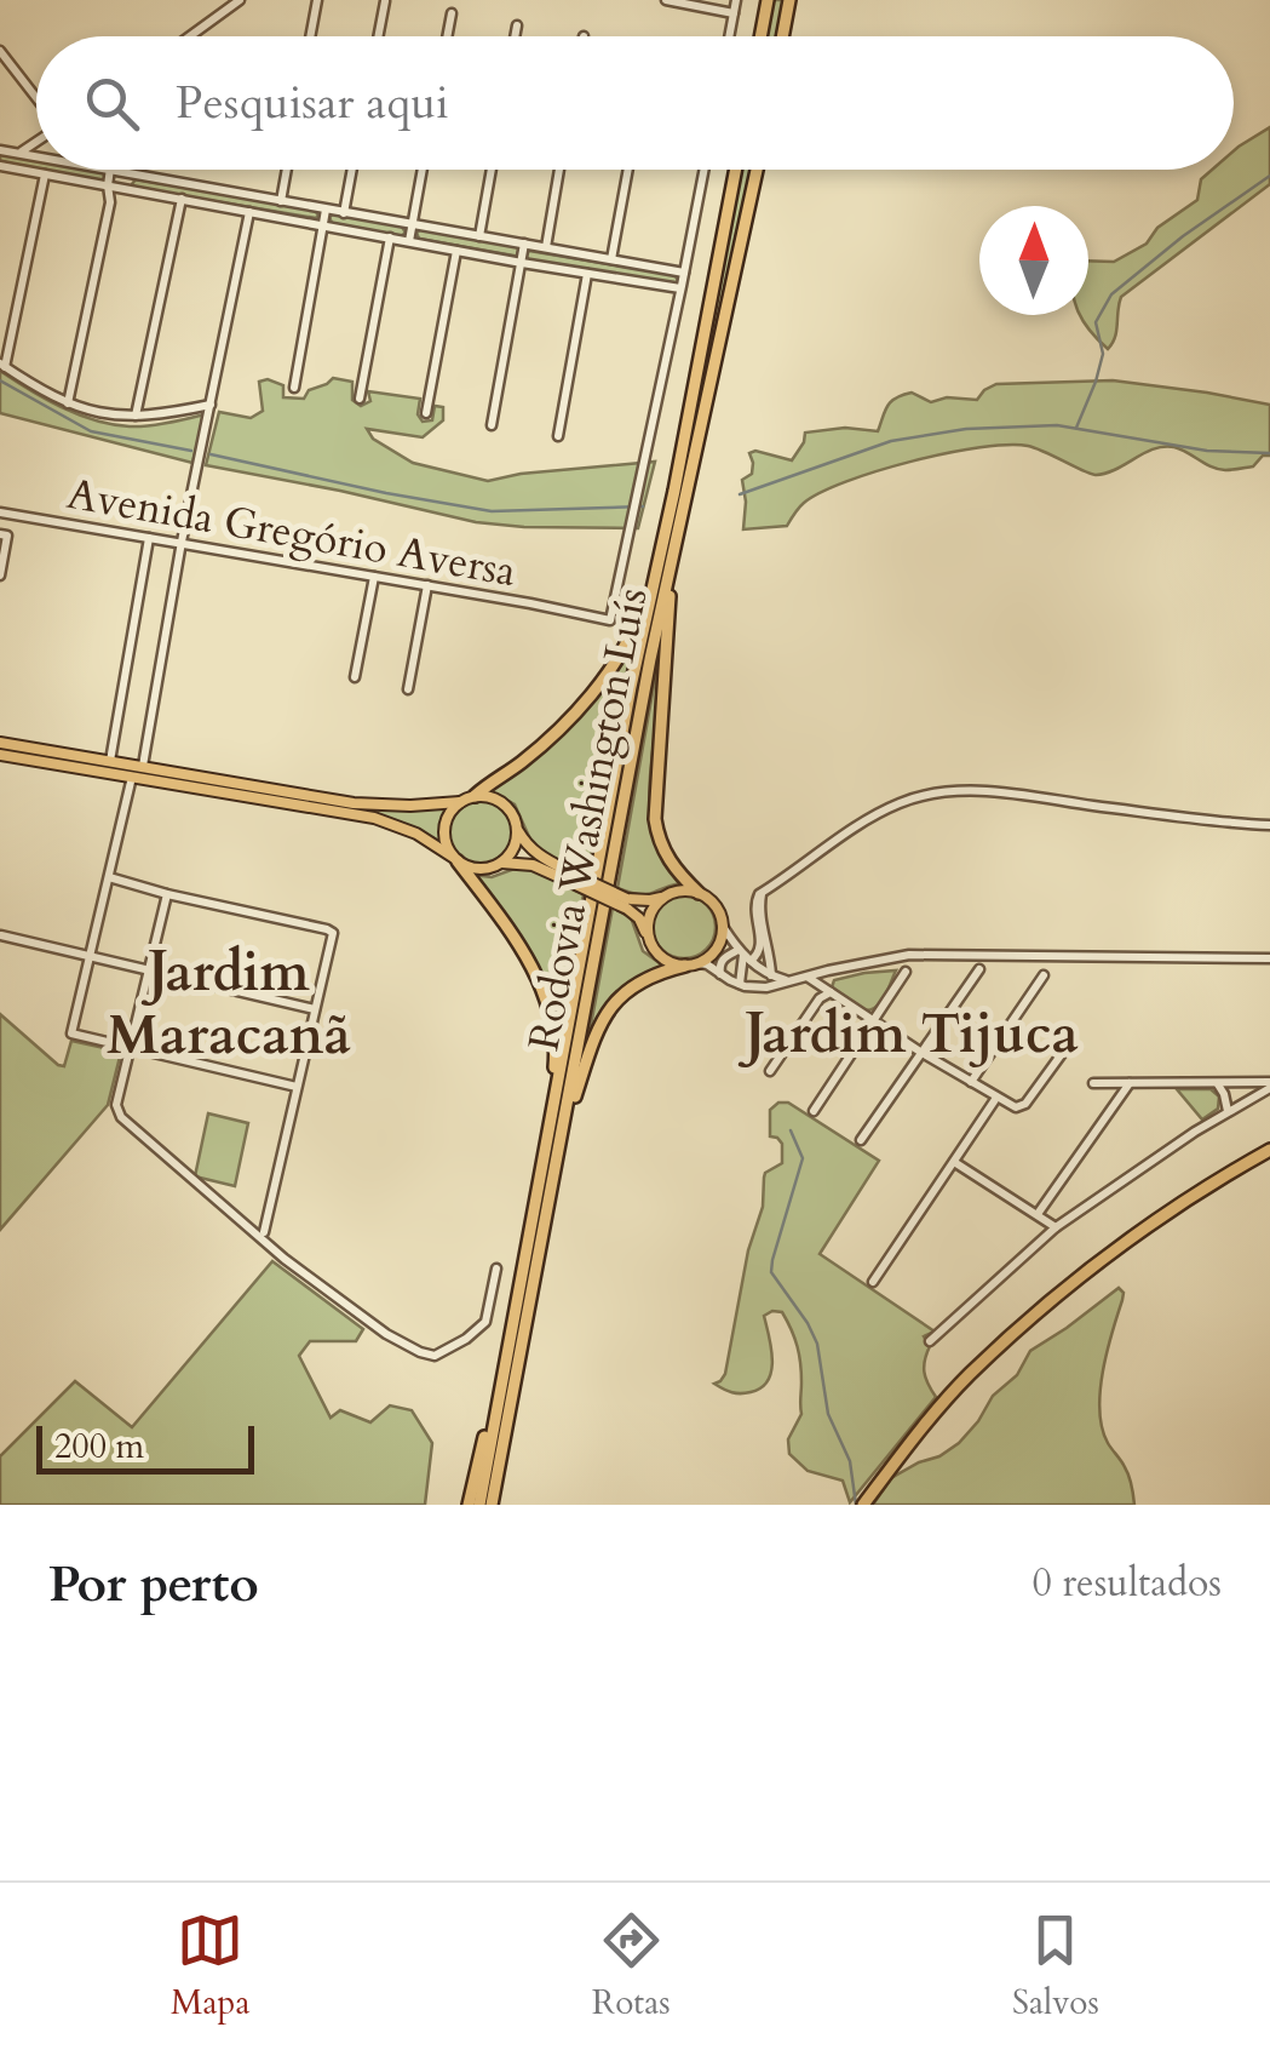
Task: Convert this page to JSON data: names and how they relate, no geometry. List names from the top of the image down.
{
  "streets": {
    "highway": ["Rodovia Washington Luís"],
    "street": ["Avenida Gregório Aversa"]
  },
  "districts": ["Jardim Maracanã", "Jardim Tijuca"],
  "scale_bar": "200 m",
  "north": "top",
  "page": {
    "search": "Pesquisar aqui",
    "scale": "200 m",
    "heading": ["Por perto", "0 resultados"],
    "nav": ["Mapa", "Rotas", "Salvos"]
  }
}
